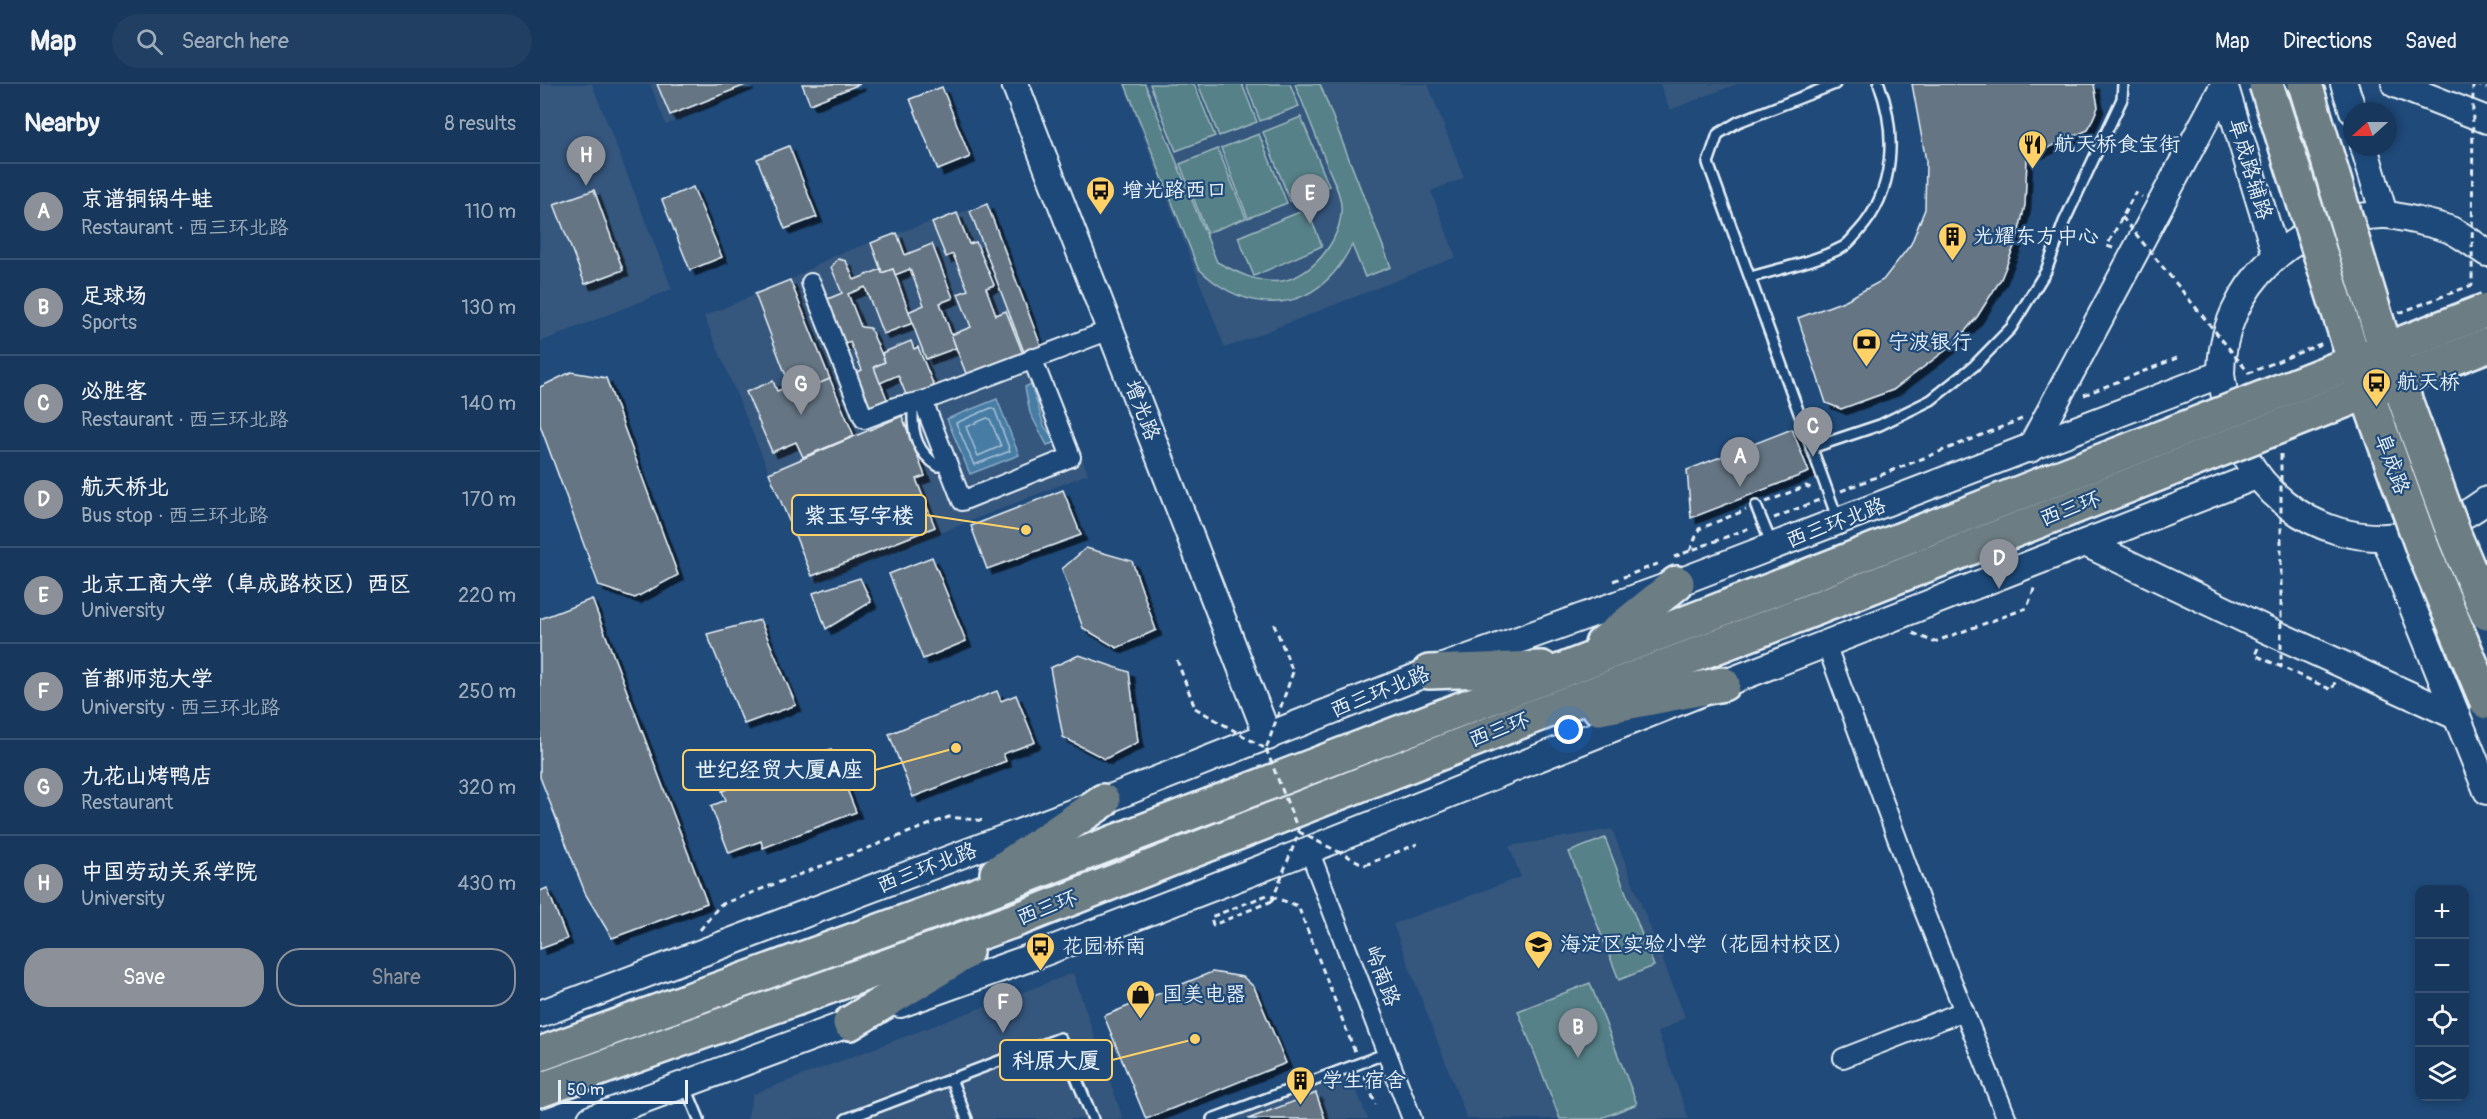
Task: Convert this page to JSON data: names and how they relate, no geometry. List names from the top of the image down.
{
  "streets": {
    "highway": ["阜成路", "西三环"],
    "street": [
      "阜成路辅路",
      "增光路",
      "西三环北路",
      "岭南路"
    ]
  },
  "crossings": [
    ["增光路", "西三环北路"]
  ],
  "places": {
    "restaurant": ["航天桥食宝街"],
    "bus stop": ["增光路西口", "航天桥", "花园桥南"],
    "building": ["光耀东方中心", "学生宿舍"],
    "bank": ["宁波银行"],
    "other": ["紫玉写字楼", "世纪经贸大厦A座", "科原大厦"],
    "school or university": ["海淀区实验小学（花园村校区）"],
    "shop": ["国美电器"]
  },
  "scale_bar": "50 m",
  "north": "left",
  "page": {
    "header": "Map",
    "search": "Search here",
    "nav": ["Map", "Directions", "Saved"],
    "heading": ["Nearby", "8 results"],
    "pins": [
      "H",
      "E",
      "G",
      "C",
      "A",
      "D",
      "F",
      "B"
    ],
    "list": [
      {
        "mark": "A",
        "name": "京谱铜锅牛蛙",
        "note": "Restaurant · 西三环北路",
        "value": "110 m"
      },
      {
        "mark": "B",
        "name": "足球场",
        "note": "Sports",
        "value": "130 m"
      },
      {
        "mark": "C",
        "name": "必胜客",
        "note": "Restaurant · 西三环北路",
        "value": "140 m"
      },
      {
        "mark": "D",
        "name": "航天桥北",
        "note": "Bus stop · 西三环北路",
        "value": "170 m"
      },
      {
        "mark": "E",
        "name": "北京工商大学（阜成路校区）西区",
        "note": "University",
        "value": "220 m"
      },
      {
        "mark": "F",
        "name": "首都师范大学",
        "note": "University · 西三环北路",
        "value": "250 m"
      },
      {
        "mark": "G",
        "name": "九花山烤鸭店",
        "note": "Restaurant",
        "value": "320 m"
      },
      {
        "mark": "H",
        "name": "中国劳动关系学院",
        "note": "University",
        "value": "430 m"
      }
    ],
    "map_buttons": ["+", "−"],
    "buttons": ["Save", "Share"],
    "scale": "50 m"
  }
}
